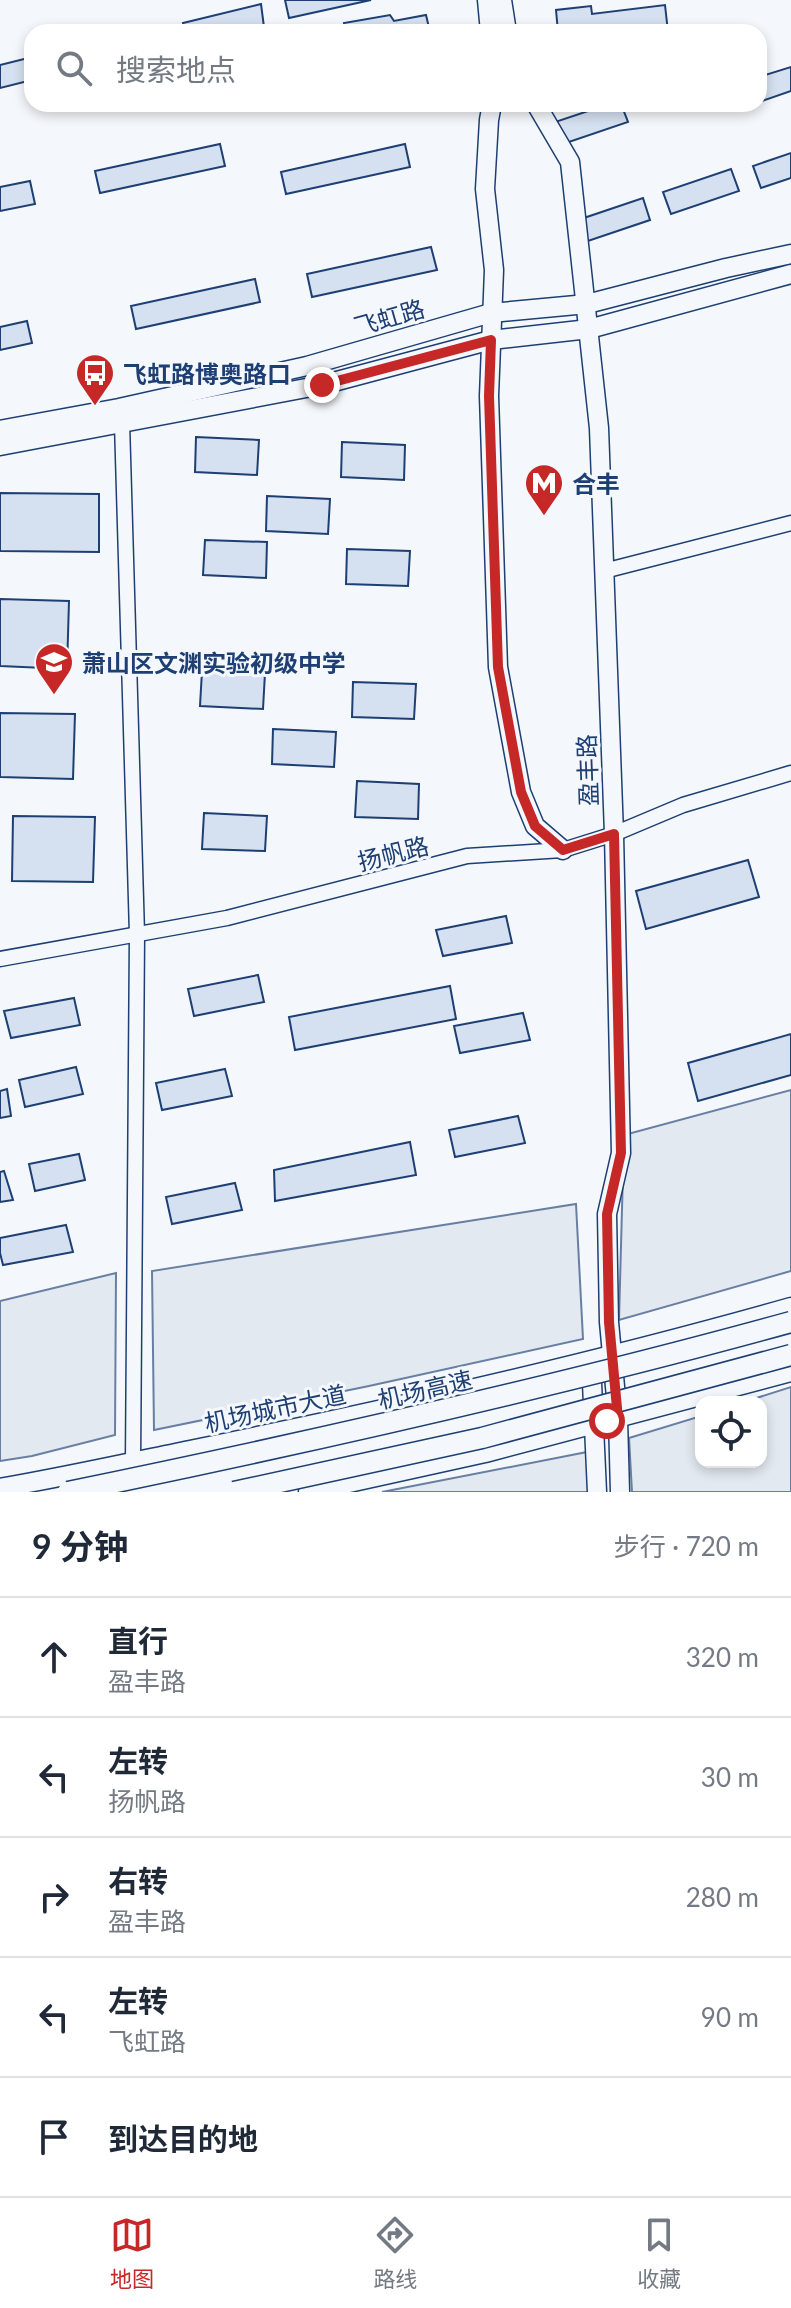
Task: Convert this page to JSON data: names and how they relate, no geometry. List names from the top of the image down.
{
  "streets": {
    "highway": ["机场高速"],
    "main road": ["飞虹路", "盈丰路", "机场城市大道"],
    "street": ["扬帆路"]
  },
  "crossings": [
    ["飞虹路", "盈丰路"],
    ["盈丰路", "扬帆路"],
    ["盈丰路", "机场城市大道"]
  ],
  "places": {
    "bus stop": ["飞虹路博奥路口"],
    "metro station": ["合丰"],
    "school or university": ["萧山区文渊实验初级中学"]
  },
  "page": {
    "search": "搜索地点",
    "heading": ["9 分钟", "步行 · 720 m"],
    "list": [
      ["直行", "盈丰路", "320 m"],
      ["左转", "扬帆路", "30 m"],
      ["右转", "盈丰路", "280 m"],
      ["左转", "飞虹路", "90 m"],
      "到达目的地"
    ],
    "nav": ["地图", "路线", "收藏"]
  }
}
